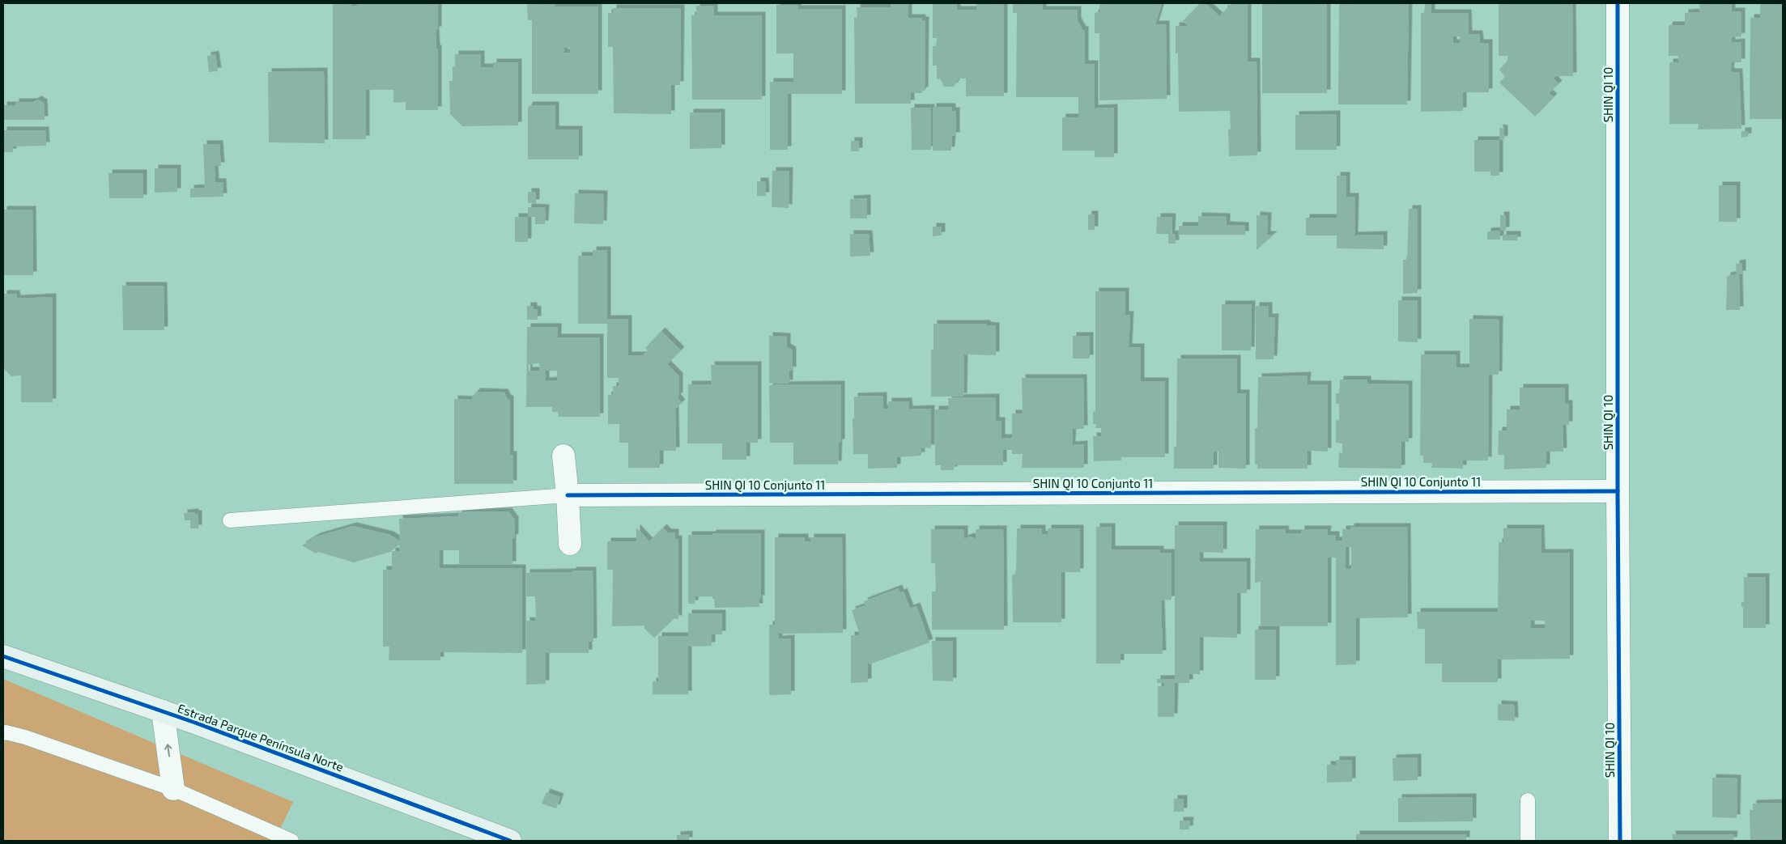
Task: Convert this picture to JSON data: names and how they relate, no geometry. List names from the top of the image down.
{
  "streets": {
    "main road": ["Estrada Parque Península Norte"],
    "street": ["SHIN QI 10", "SHIN QI 10 Conjunto 11"]
  },
  "crossings": [
    ["SHIN QI 10", "SHIN QI 10 Conjunto 11"]
  ]
}
